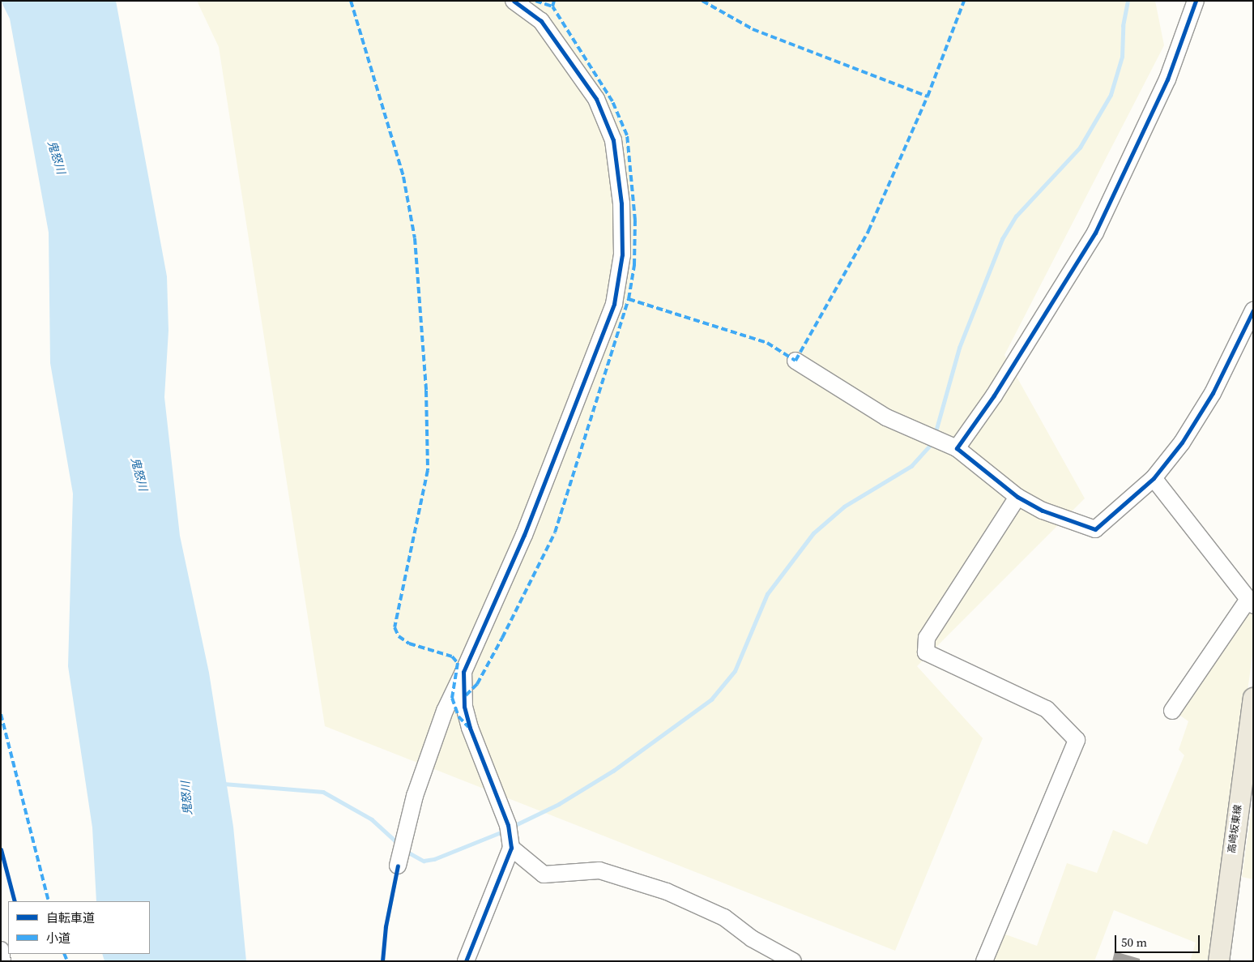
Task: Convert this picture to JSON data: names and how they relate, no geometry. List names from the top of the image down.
{
  "streets": {
    "main road": ["高崎坂東線"]
  },
  "water": ["鬼怒川"],
  "legend": ["自転車道", "小道"],
  "scale_bar": "50 m"
}
